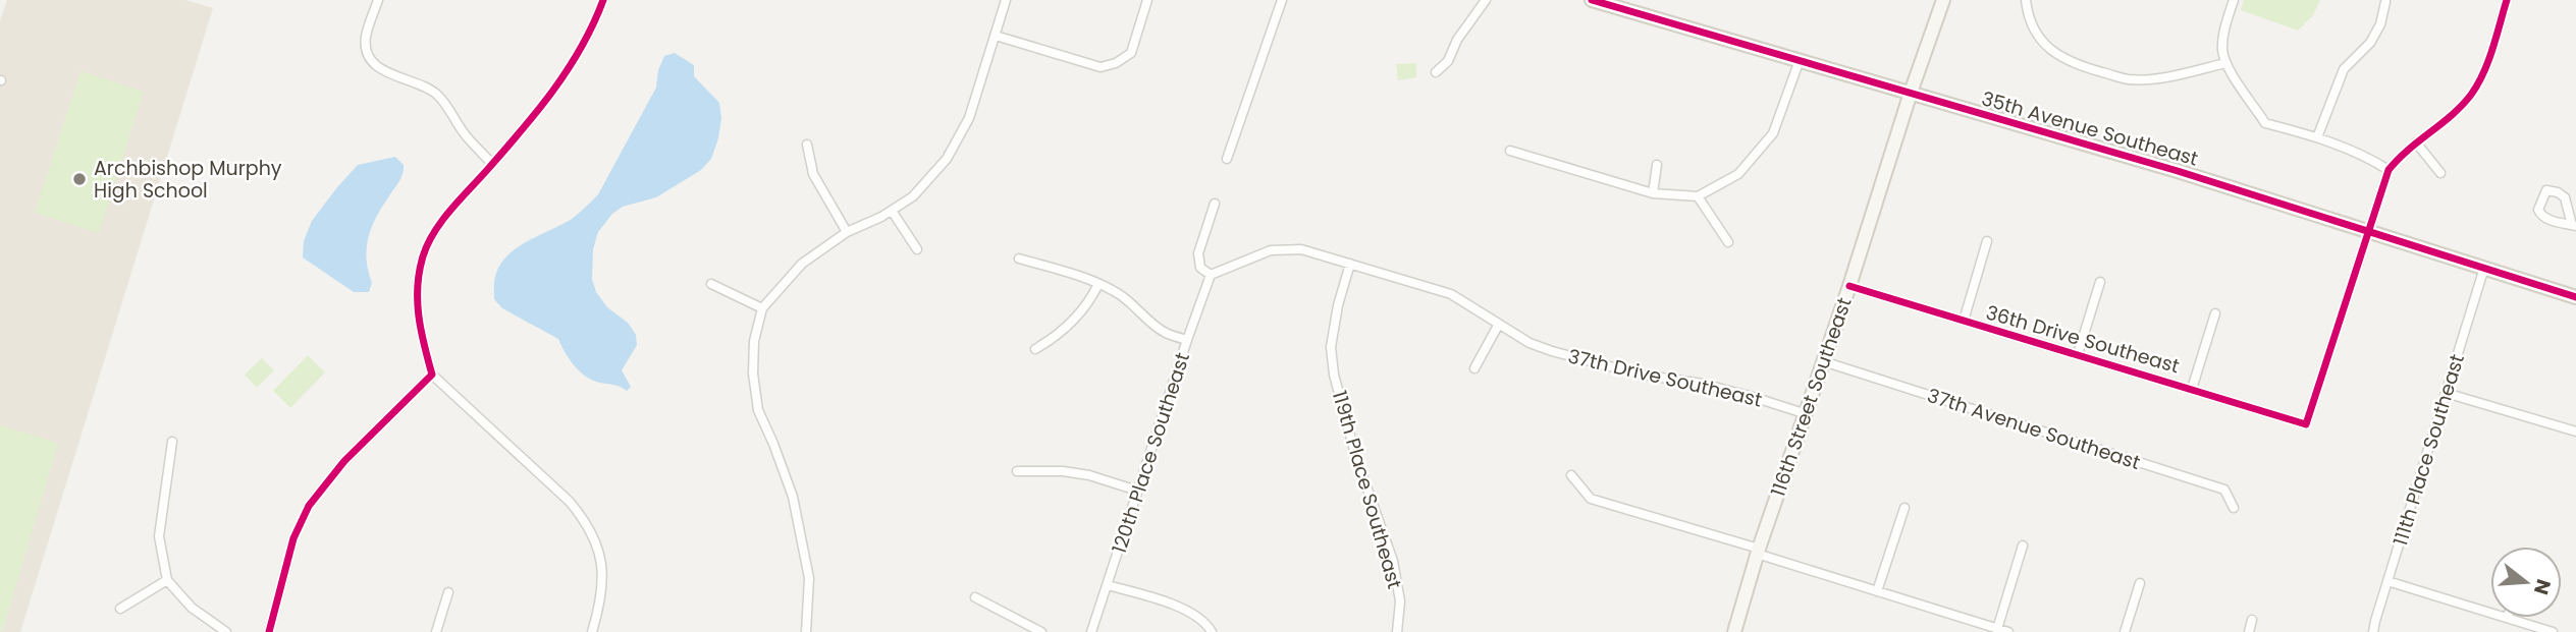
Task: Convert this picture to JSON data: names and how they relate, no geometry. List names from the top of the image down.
{
  "streets": {
    "street": [
      "35th Avenue Southeast",
      "36th Drive Southeast",
      "37th Drive Southeast",
      "116th Street Southeast",
      "37th Avenue Southeast",
      "111th Place Southeast",
      "120th Place Southeast",
      "119th Place Southeast"
    ]
  },
  "crossings": [
    ["35th Avenue Southeast", "36th Drive Southeast"],
    ["35th Avenue Southeast", "116th Street Southeast"],
    ["35th Avenue Southeast", "111th Place Southeast"],
    ["36th Drive Southeast", "116th Street Southeast"],
    ["37th Drive Southeast", "116th Street Southeast"],
    ["37th Drive Southeast", "120th Place Southeast"],
    ["37th Drive Southeast", "119th Place Southeast"],
    ["116th Street Southeast", "37th Avenue Southeast"]
  ],
  "places": ["Archbishop Murphy High School"],
  "north": "right"
}
